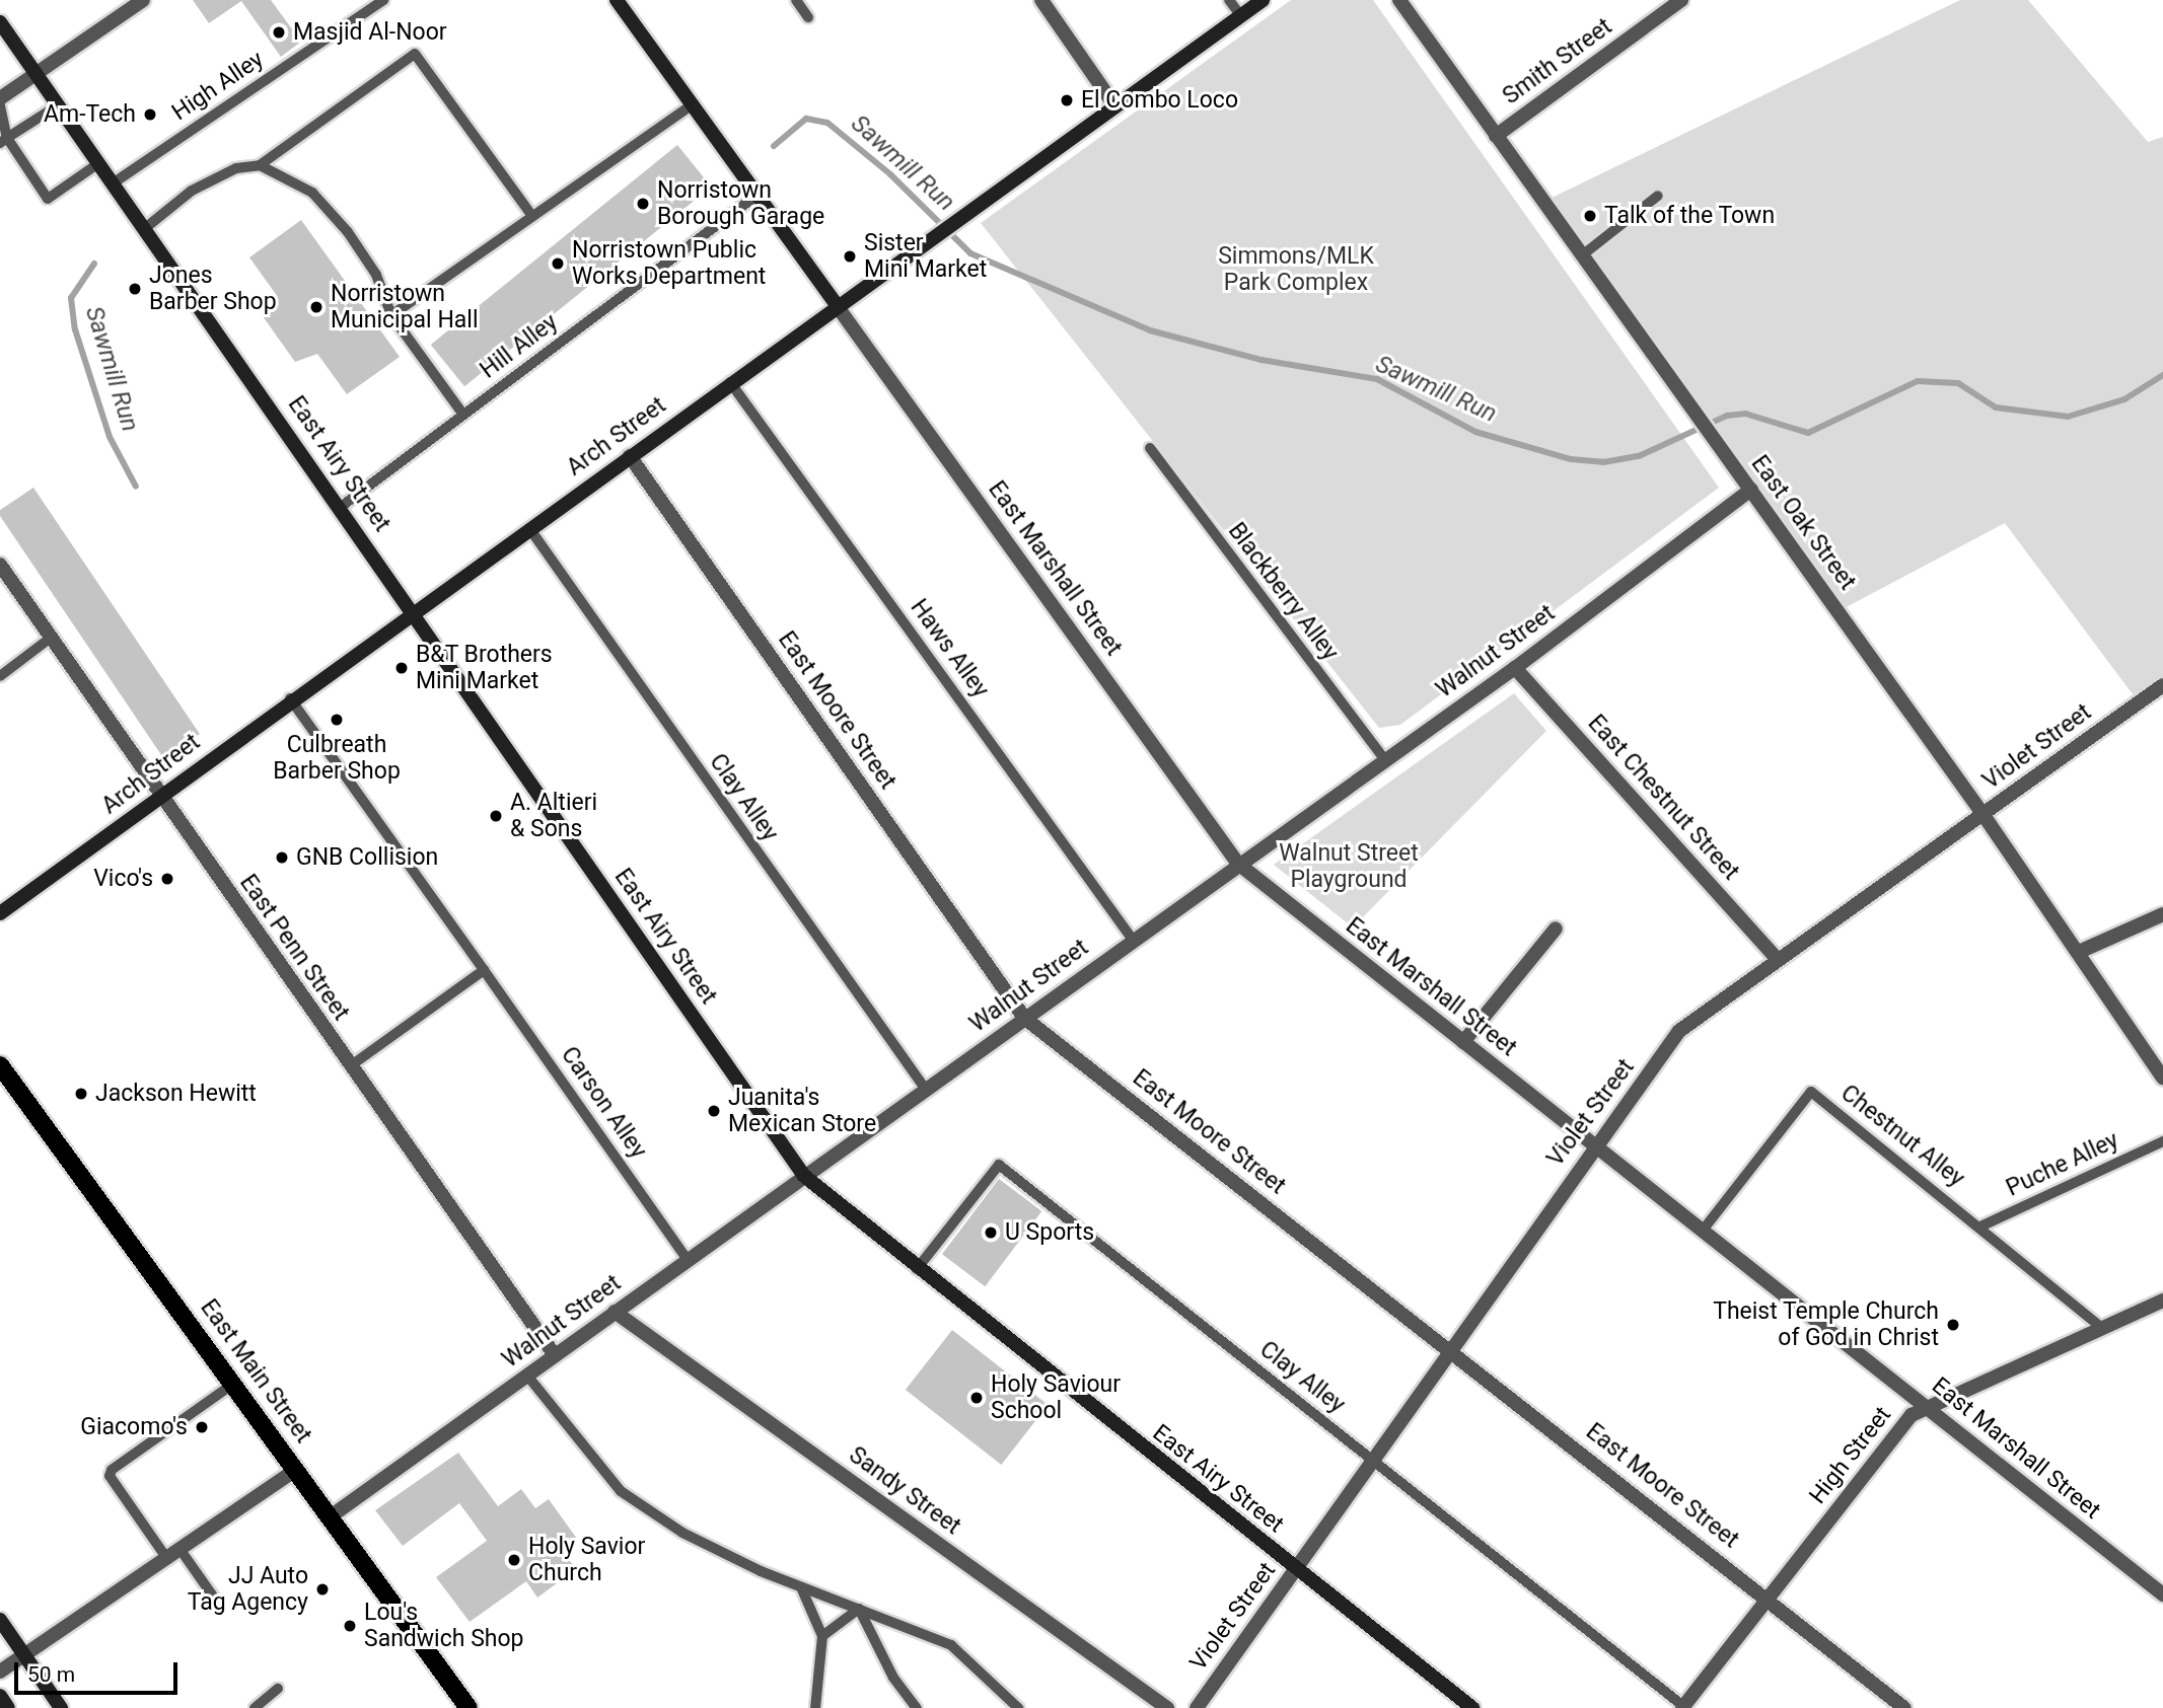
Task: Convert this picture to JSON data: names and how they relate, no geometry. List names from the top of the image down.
{
  "streets": {
    "main road": [
      "Arch Street",
      "East Airy Street",
      "East Marshall Street",
      "East Main Street"
    ],
    "street": [
      "Smith Street",
      "East Oak Street",
      "Walnut Street",
      "East Moore Street",
      "Violet Street",
      "East Chestnut Street",
      "East Penn Street",
      "High Street",
      "Sandy Street"
    ],
    "lane": [
      "High Alley",
      "Hill Alley",
      "Blackberry Alley",
      "Haws Alley",
      "Clay Alley",
      "Carson Alley",
      "Chestnut Alley",
      "Puche Alley"
    ]
  },
  "crossings": [
    ["Smith Street", "East Oak Street"],
    ["High Alley", "East Airy Street"],
    ["Hill Alley", "East Airy Street"],
    ["Hill Alley", "East Marshall Street"],
    ["Arch Street", "East Airy Street"],
    ["Arch Street", "East Marshall Street"],
    ["Arch Street", "Haws Alley"],
    ["Arch Street", "East Moore Street"],
    ["Arch Street", "Clay Alley"],
    ["Arch Street", "East Penn Street"],
    ["Arch Street", "Carson Alley"],
    ["East Airy Street", "Walnut Street"],
    ["East Airy Street", "Violet Street"],
    ["East Airy Street", "Clay Alley"],
    ["East Oak Street", "Walnut Street"],
    ["East Oak Street", "Violet Street"],
    ["East Marshall Street", "Walnut Street"],
    ["East Marshall Street", "Violet Street"],
    ["East Marshall Street", "Chestnut Alley"],
    ["East Marshall Street", "High Street"],
    ["Blackberry Alley", "Walnut Street"],
    ["Haws Alley", "Walnut Street"],
    ["Walnut Street", "East Moore Street"],
    ["Walnut Street", "Clay Alley"],
    ["Walnut Street", "East Chestnut Street"],
    ["Walnut Street", "East Penn Street"],
    ["Walnut Street", "Carson Alley"],
    ["Walnut Street", "East Main Street"],
    ["Walnut Street", "Sandy Street"],
    ["East Moore Street", "Violet Street"],
    ["East Moore Street", "High Street"],
    ["Violet Street", "Clay Alley"],
    ["Violet Street", "East Chestnut Street"],
    ["Clay Alley", "High Street"],
    ["Chestnut Alley", "Puche Alley"],
    ["Chestnut Alley", "High Street"]
  ],
  "water": ["Sawmill Run"],
  "parks": ["Simmons/MLK Park Complex", "Walnut Street Playground"],
  "places": [
    "Masjid Al-Noor",
    "El Combo Loco",
    "Am-Tech",
    "Norristown Borough Garage",
    "Talk of the Town",
    "Sister Mini Market",
    "Norristown Public Works Department",
    "Jones Barber Shop",
    "Norristown Municipal Hall",
    "B&T Brothers Mini Market",
    "Culbreath Barber Shop",
    "A. Altieri & Sons",
    "GNB Collision",
    "Vico's",
    "Jackson Hewitt",
    "Juanita's Mexican Store",
    "U Sports",
    "Theist Temple Church of God in Christ",
    "Holy Saviour School",
    "Giacomo's",
    "Holy Savior Church",
    "JJ Auto Tag Agency",
    "Lou's Sandwich Shop"
  ],
  "scale_bar": "50 m"
}
